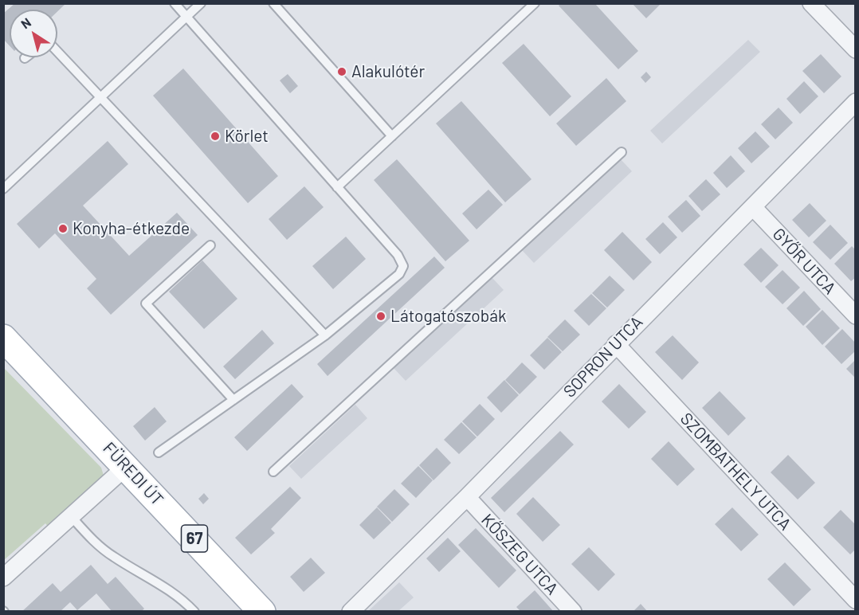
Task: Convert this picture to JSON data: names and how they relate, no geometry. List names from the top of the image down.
{
  "streets": {
    "main road": ["FÜREDI ÚT", "67"],
    "street": [
      "GYŐR UTCA",
      "SOPRON UTCA",
      "SZOMBATHELY UTCA",
      "KŐSZEG UTCA"
    ]
  },
  "crossings": [
    ["GYŐR UTCA", "SOPRON UTCA"],
    ["SOPRON UTCA", "SZOMBATHELY UTCA"],
    ["SOPRON UTCA", "KŐSZEG UTCA"]
  ],
  "places": [
    "Alakulótér",
    "Körlet",
    "Konyha-étkezde",
    "Látogatószobák"
  ],
  "north": "top left"
}
